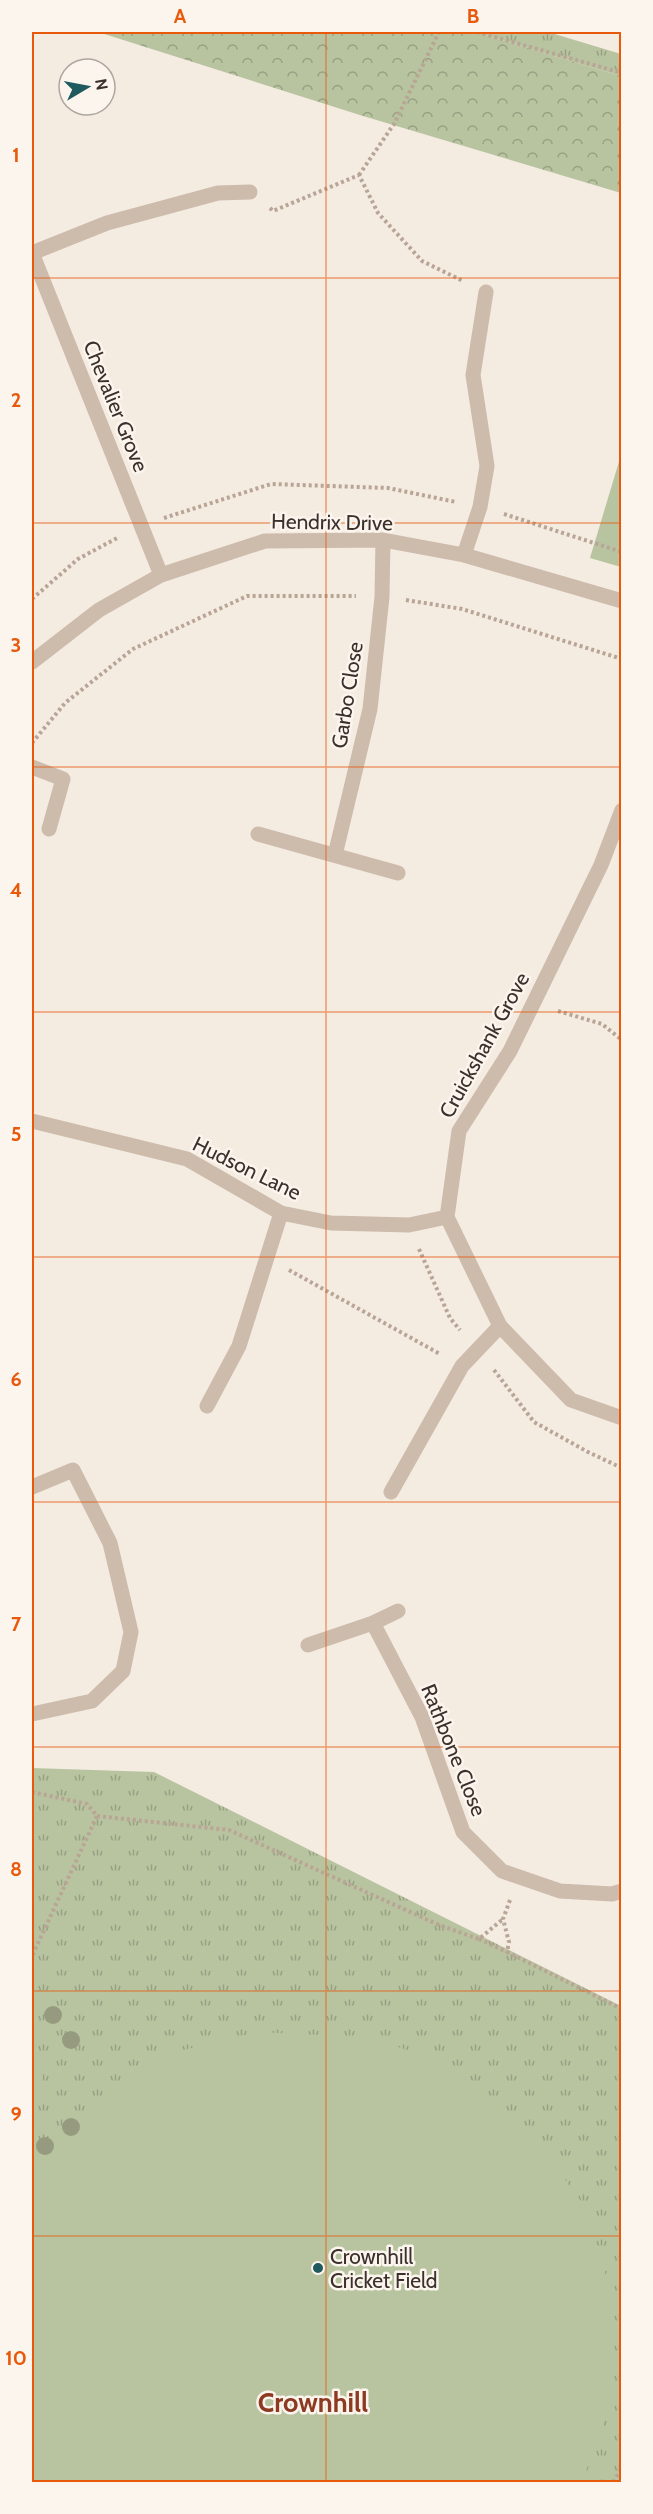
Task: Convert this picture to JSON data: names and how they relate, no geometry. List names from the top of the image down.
{
  "streets": {
    "street": [
      "Chevalier Grove",
      "Hendrix Drive",
      "Garbo Close",
      "Cruickshank Grove",
      "Hudson Lane",
      "Rathbone Close"
    ]
  },
  "crossings": [
    ["Chevalier Grove", "Hendrix Drive"],
    ["Hendrix Drive", "Garbo Close"],
    ["Cruickshank Grove", "Hudson Lane"]
  ],
  "districts": ["Crownhill"],
  "places": ["Crownhill Cricket Field"],
  "north": "right",
  "grid": {
    "columns": ["A", "B"],
    "rows": [
      "1",
      "2",
      "3",
      "4",
      "5",
      "6",
      "7",
      "8",
      "9",
      "10"
    ]
  }
}
